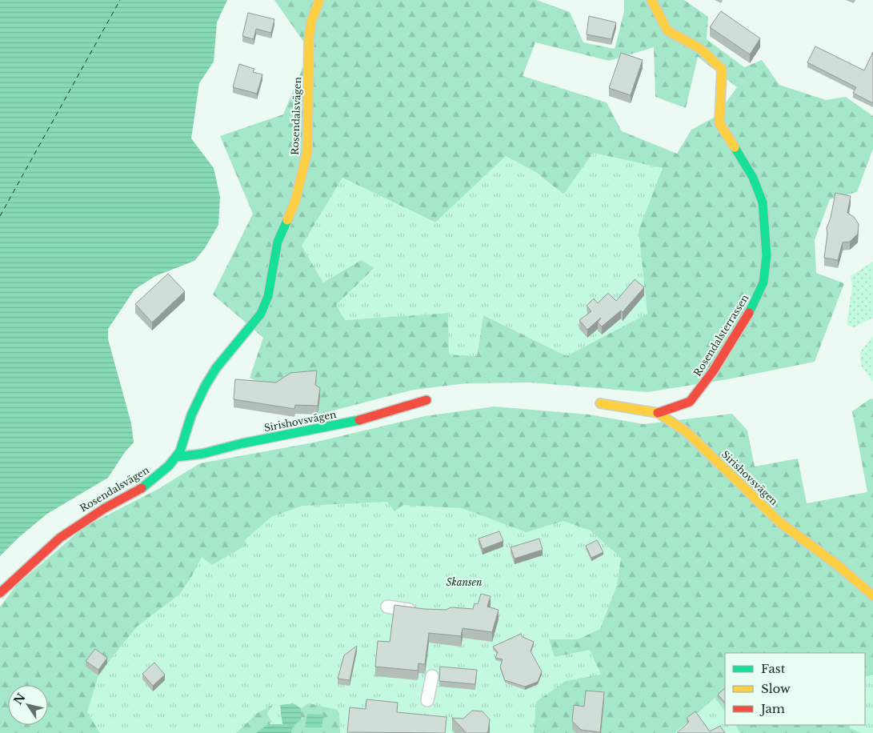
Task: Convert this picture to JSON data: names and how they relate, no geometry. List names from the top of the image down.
{
  "streets": {
    "street": ["Rosendalsvägen", "Rosendalsterrassen", "Sirishovsvägen"]
  },
  "crossings": [
    ["Rosendalsvägen", "Sirishovsvägen"],
    ["Rosendalsterrassen", "Sirishovsvägen"]
  ],
  "parks": ["Skansen"],
  "legend": ["Fast", "Slow", "Jam"],
  "north": "top left"
}
